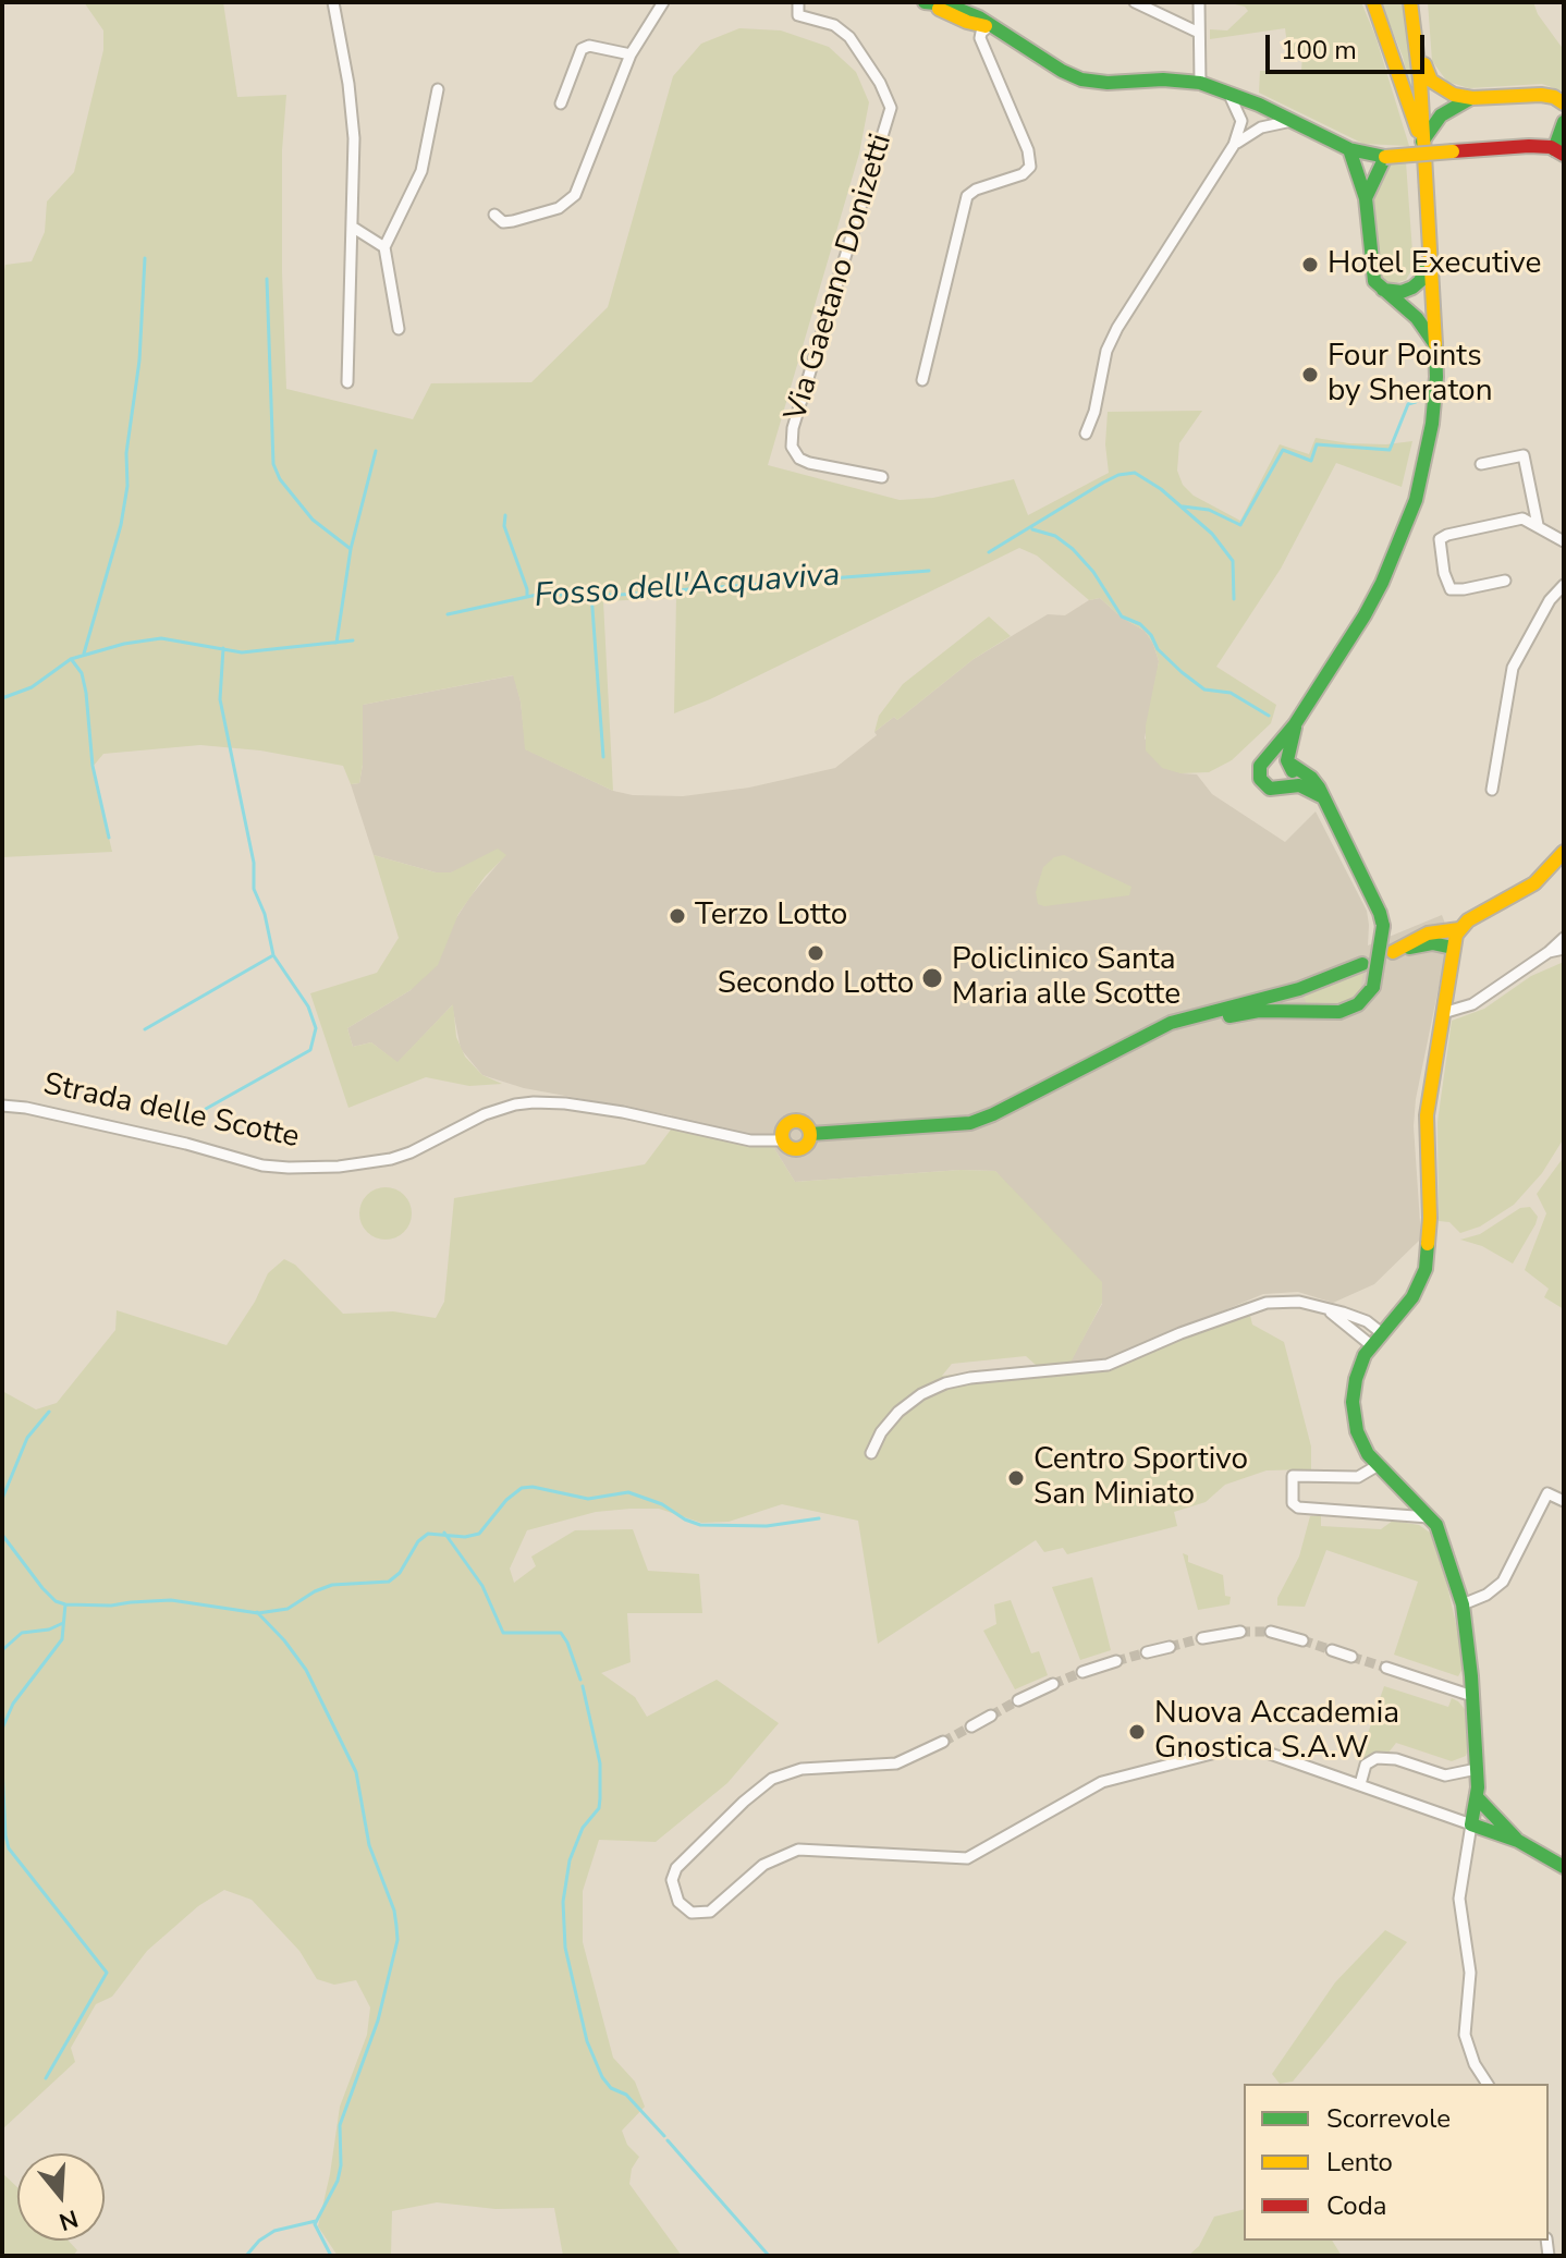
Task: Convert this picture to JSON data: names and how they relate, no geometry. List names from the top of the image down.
{
  "streets": {
    "street": ["Via Gaetano Donizetti", "Strada delle Scotte"]
  },
  "water": ["Fosso dell'Acquaviva"],
  "places": [
    "Hotel Executive",
    "Four Points by Sheraton",
    "Terzo Lotto",
    "Secondo Lotto",
    "Policlinico Santa Maria alle Scotte",
    "Centro Sportivo San Miniato",
    "Nuova Accademia Gnostica S.A.W"
  ],
  "legend": ["Scorrevole", "Lento", "Coda"],
  "scale_bar": "100 m",
  "north": "bottom"
}
